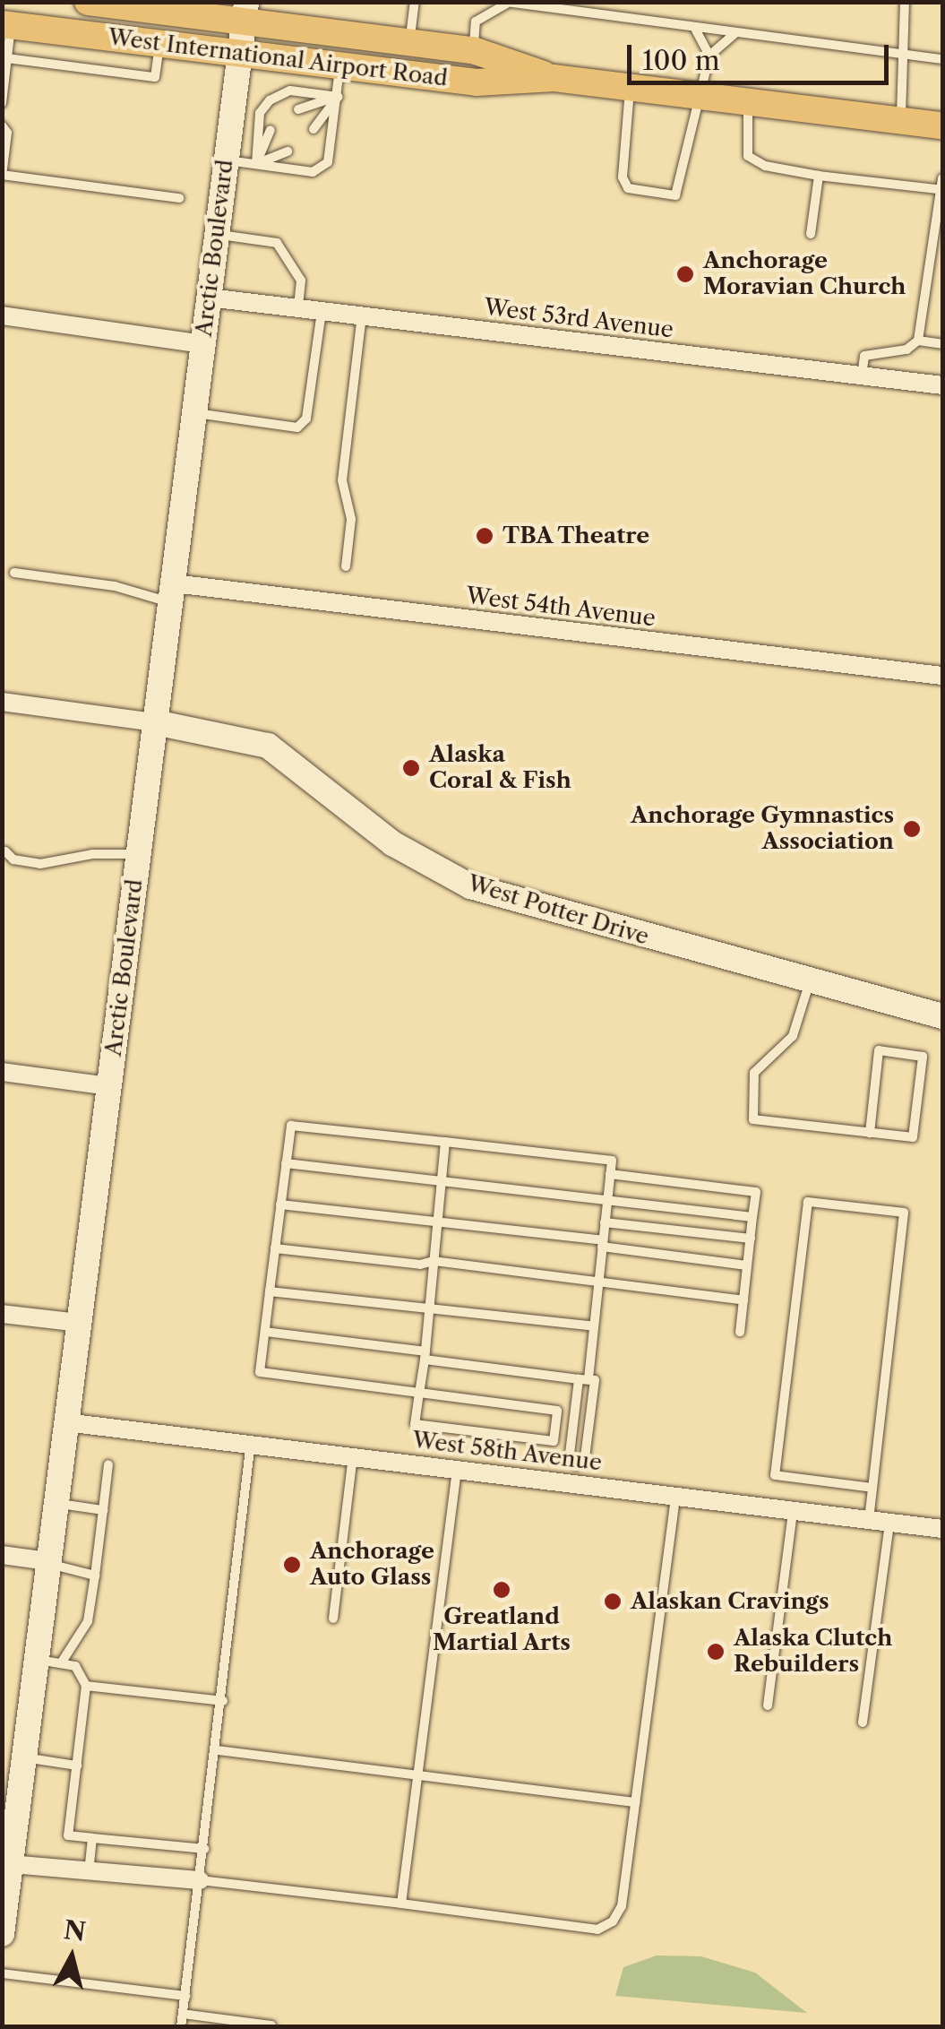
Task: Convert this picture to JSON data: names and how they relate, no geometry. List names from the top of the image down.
{
  "streets": {
    "main road": ["West International Airport Road", "Arctic Boulevard", "West Potter Drive"],
    "street": ["West 53rd Avenue", "West 54th Avenue", "West 58th Avenue"]
  },
  "crossings": [
    ["West International Airport Road", "Arctic Boulevard"],
    ["Arctic Boulevard", "West 53rd Avenue"],
    ["Arctic Boulevard", "West 54th Avenue"],
    ["Arctic Boulevard", "West Potter Drive"],
    ["Arctic Boulevard", "West 58th Avenue"]
  ],
  "places": [
    "Anchorage Moravian Church",
    "TBA Theatre",
    "Alaska Coral & Fish",
    "Anchorage Gymnastics Association",
    "Anchorage Auto Glass",
    "Greatland Martial Arts",
    "Alaskan Cravings",
    "Alaska Clutch Rebuilders"
  ],
  "scale_bar": "100 m",
  "north": "top"
}
